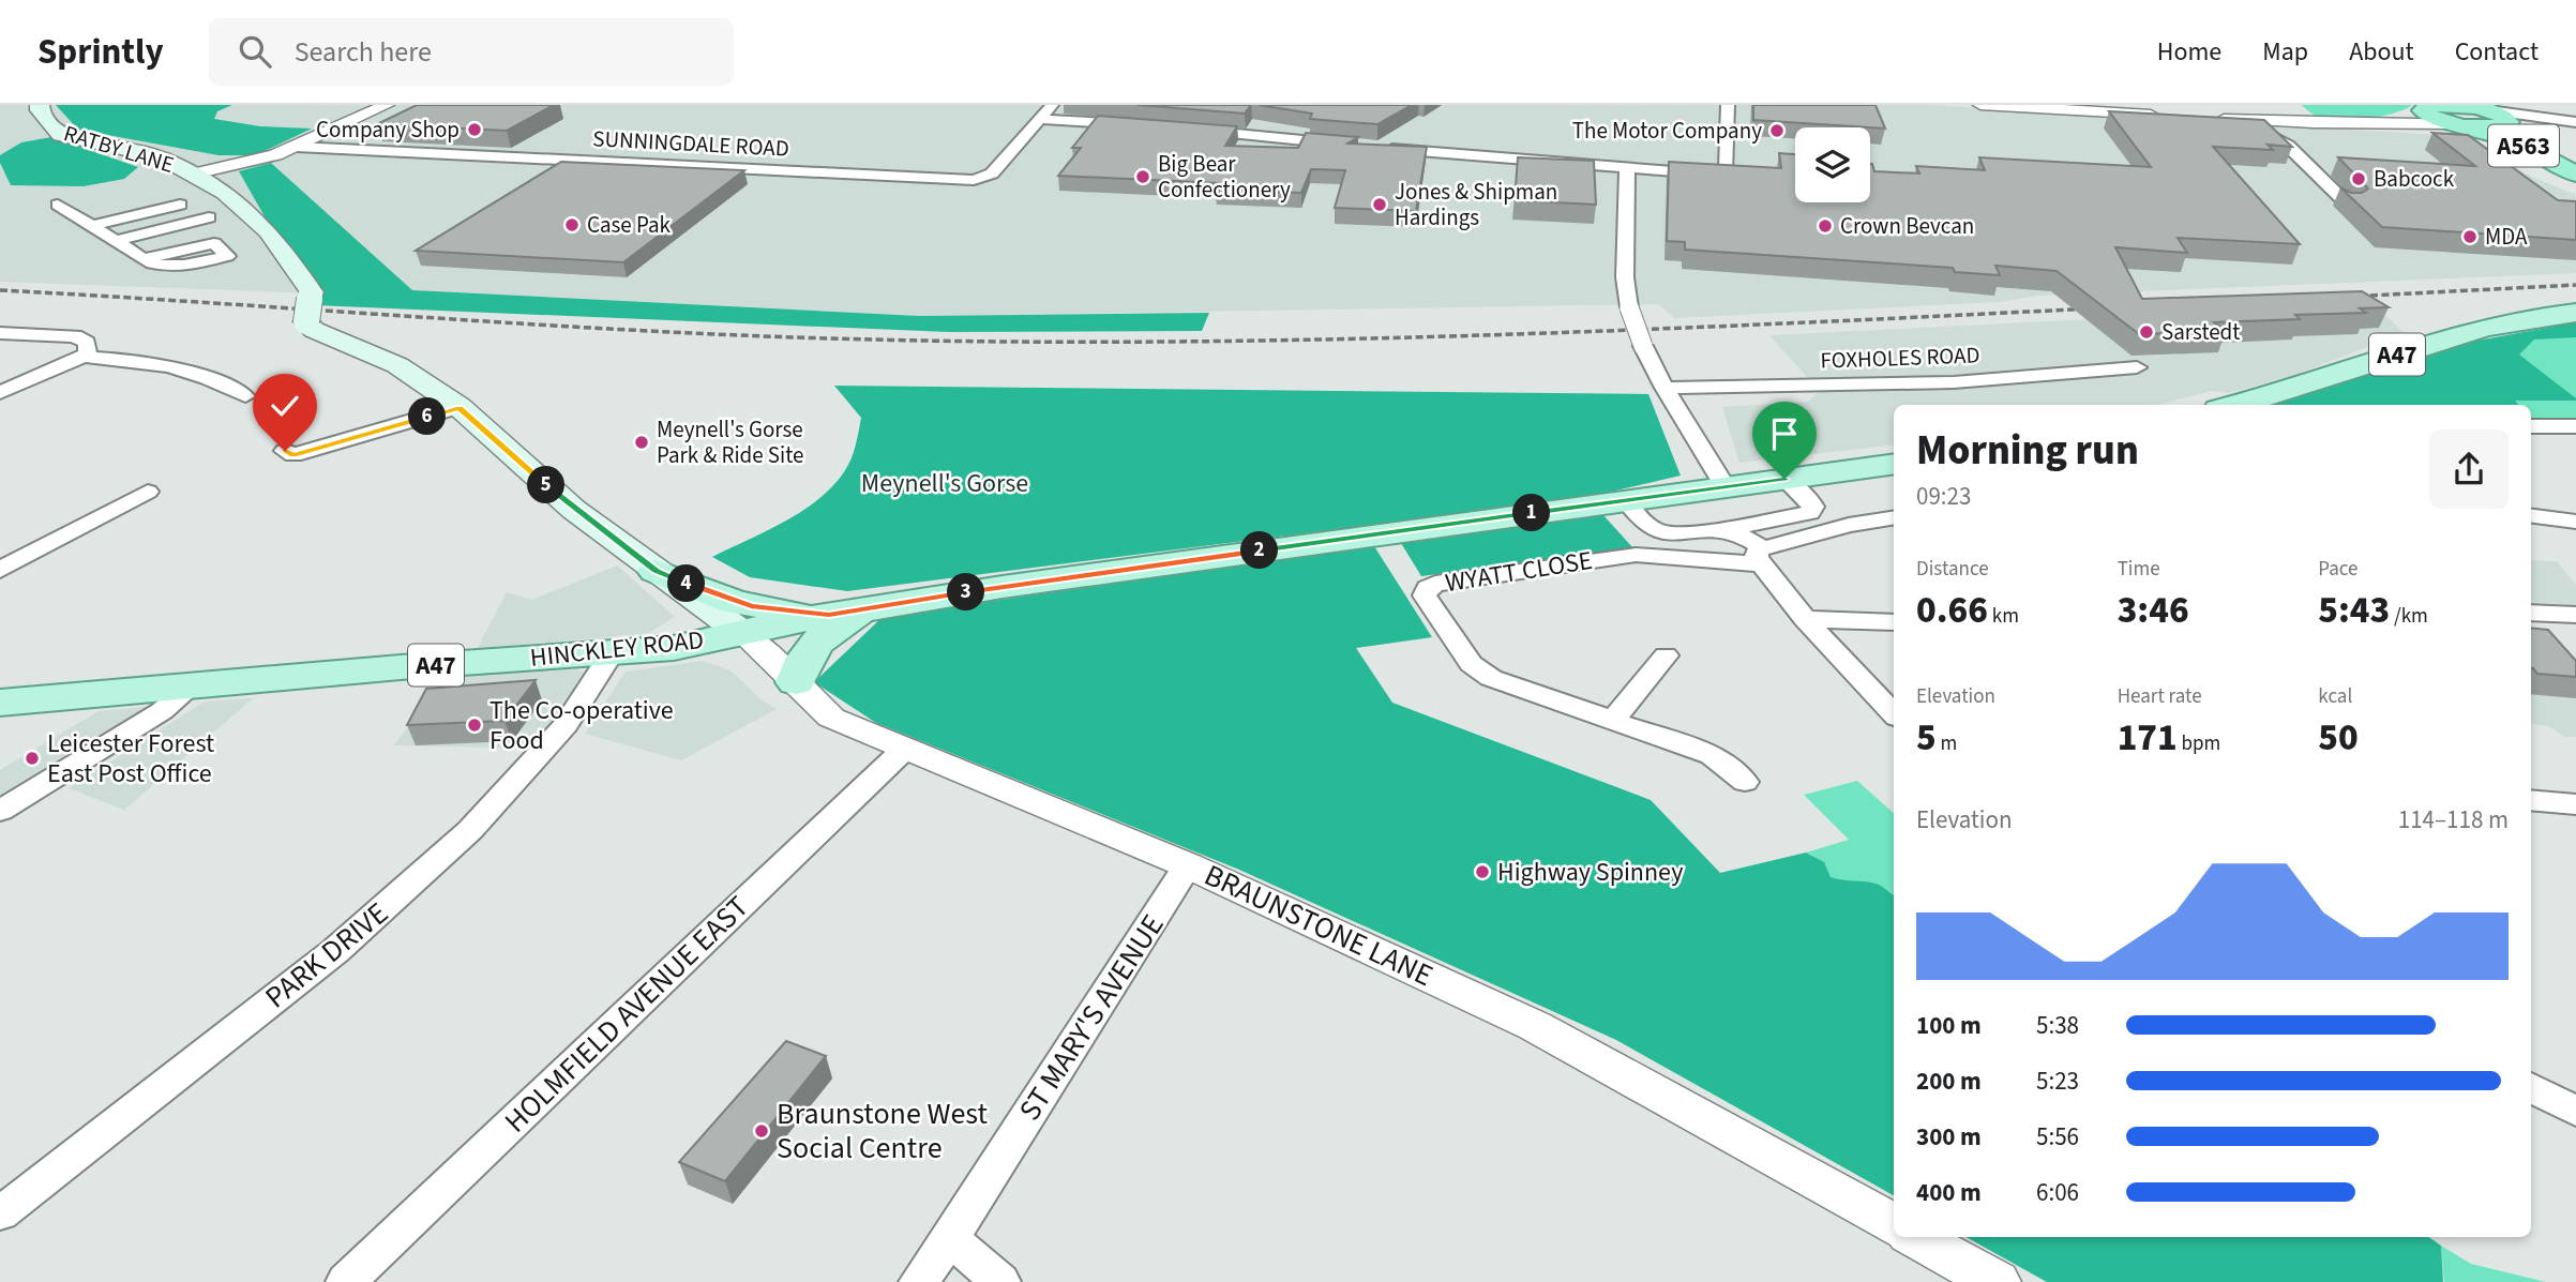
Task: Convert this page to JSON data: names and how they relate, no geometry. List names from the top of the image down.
{
  "streets": {
    "highway": ["A563"],
    "main road": ["RATBY LANE", "A47", "HINCKLEY ROAD"],
    "street": [
      "SUNNINGDALE ROAD",
      "FOXHOLES ROAD",
      "WYATT CLOSE",
      "BRAUNSTONE LANE",
      "PARK DRIVE",
      "HOLMFIELD AVENUE EAST",
      "ST MARY'S AVENUE"
    ]
  },
  "crossings": [
    ["RATBY LANE", "HINCKLEY ROAD"],
    ["RATBY LANE", "BRAUNSTONE LANE"],
    ["HINCKLEY ROAD", "BRAUNSTONE LANE"],
    ["HINCKLEY ROAD", "PARK DRIVE"],
    ["BRAUNSTONE LANE", "HOLMFIELD AVENUE EAST"],
    ["BRAUNSTONE LANE", "ST MARY'S AVENUE"]
  ],
  "parks": ["Meynell's Gorse"],
  "places": [
    "Company Shop",
    "The Motor Company",
    "Big Bear Confectionery",
    "Babcock",
    "Jones & Shipman Hardings",
    "Case Pak",
    "Crown Bevcan",
    "MDA",
    "Sarstedt",
    "Meynell's Gorse Park & Ride Site",
    "The Co-operative Food",
    "Leicester Forest East Post Office",
    "Highway Spinney",
    "Braunstone West Social Centre"
  ],
  "page": {
    "header": "Sprintly",
    "search": "Search here",
    "nav": [
      "Home",
      "Map",
      "About",
      "Contact"
    ],
    "pins": [
      "6",
      "5",
      "1",
      "2",
      "4",
      "3"
    ],
    "heading": ["Morning run", "09:23"],
    "stats": [
      ["Distance", "0.66 km"],
      ["Time", "3:46"],
      ["Pace", "5:43 /km"],
      ["Elevation", "5 m"],
      ["Heart rate", "171 bpm"],
      ["kcal", "50"]
    ],
    "chart": ["Elevation", "114–118 m"],
    "list": [
      {
        "name": "100 m",
        "note": "5:38"
      },
      {
        "name": "200 m",
        "note": "5:23"
      },
      {
        "name": "300 m",
        "note": "5:56"
      },
      {
        "name": "400 m",
        "note": "6:06"
      }
    ]
  }
}
